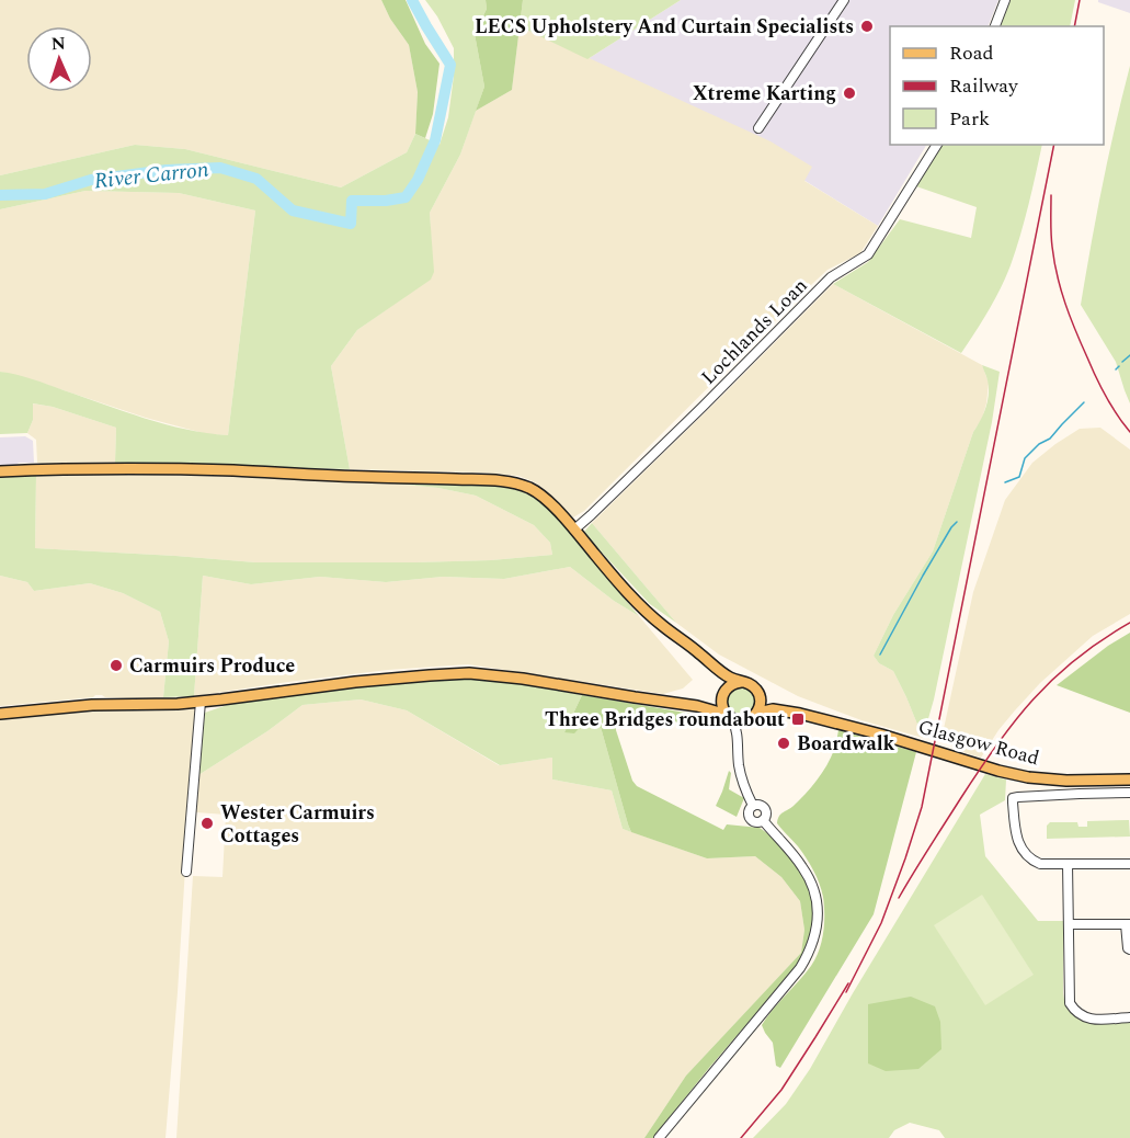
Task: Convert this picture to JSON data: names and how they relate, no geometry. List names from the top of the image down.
{
  "streets": {
    "main road": ["Glasgow Road"],
    "street": ["Lochlands Loan"]
  },
  "water": ["River Carron"],
  "places": {
    "other": [
      "LECS Upholstery And Curtain Specialists",
      "Xtreme Karting",
      "Carmuirs Produce",
      "Boardwalk",
      "Wester Carmuirs Cottages"
    ],
    "transit": ["Three Bridges roundabout"]
  },
  "legend": ["Road", "Railway", "Park"],
  "north": "top"
}
